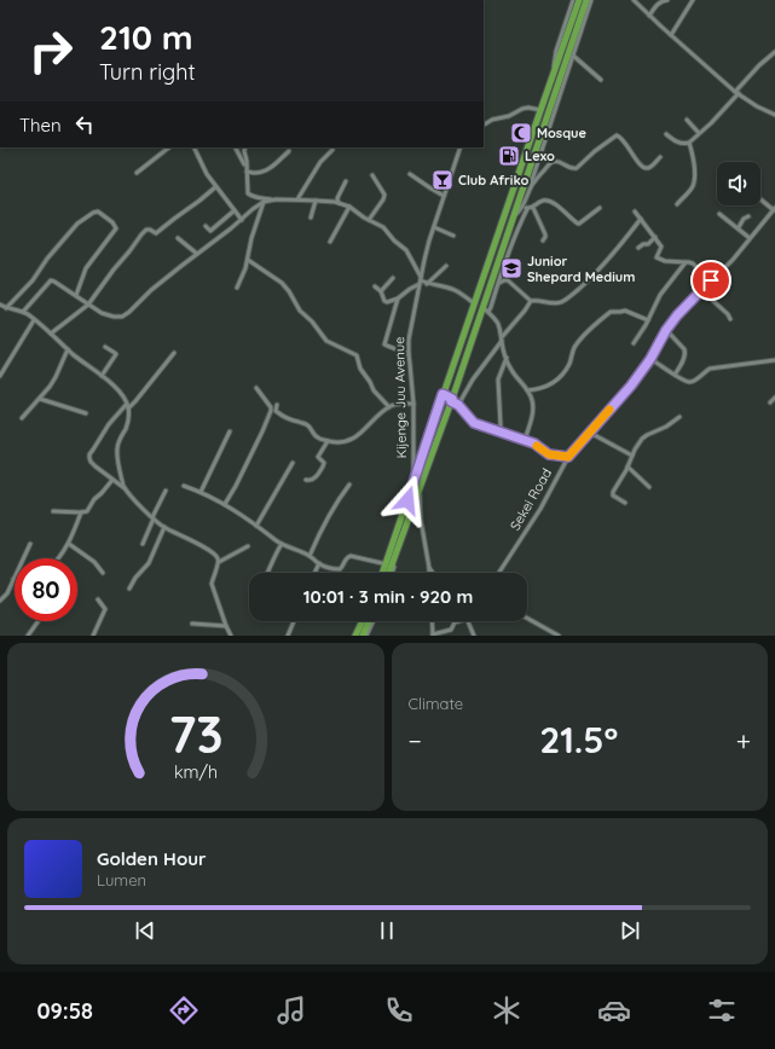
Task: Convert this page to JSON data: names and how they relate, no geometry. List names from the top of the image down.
{
  "streets": {
    "street": ["Kijenge Juu Avenue", "Sekei Road"]
  },
  "places": {
    "mosque": ["Mosque"],
    "fuel station": ["Lexo"],
    "bar": ["Club Afriko"],
    "school or university": ["Junior Shepard Medium"]
  },
  "page": {
    "turn": ["210 m", "Turn right"],
    "then": "Then",
    "limit": "80",
    "trip": "10:01 · 3 min · 920 m",
    "tile": "Climate",
    "heat": ["−", "21.5°", "+"],
    "song": ["Golden Hour", "Lumen"],
    "tabs": "09:58",
    "gauge": ["73", "km/h"]
  }
}
